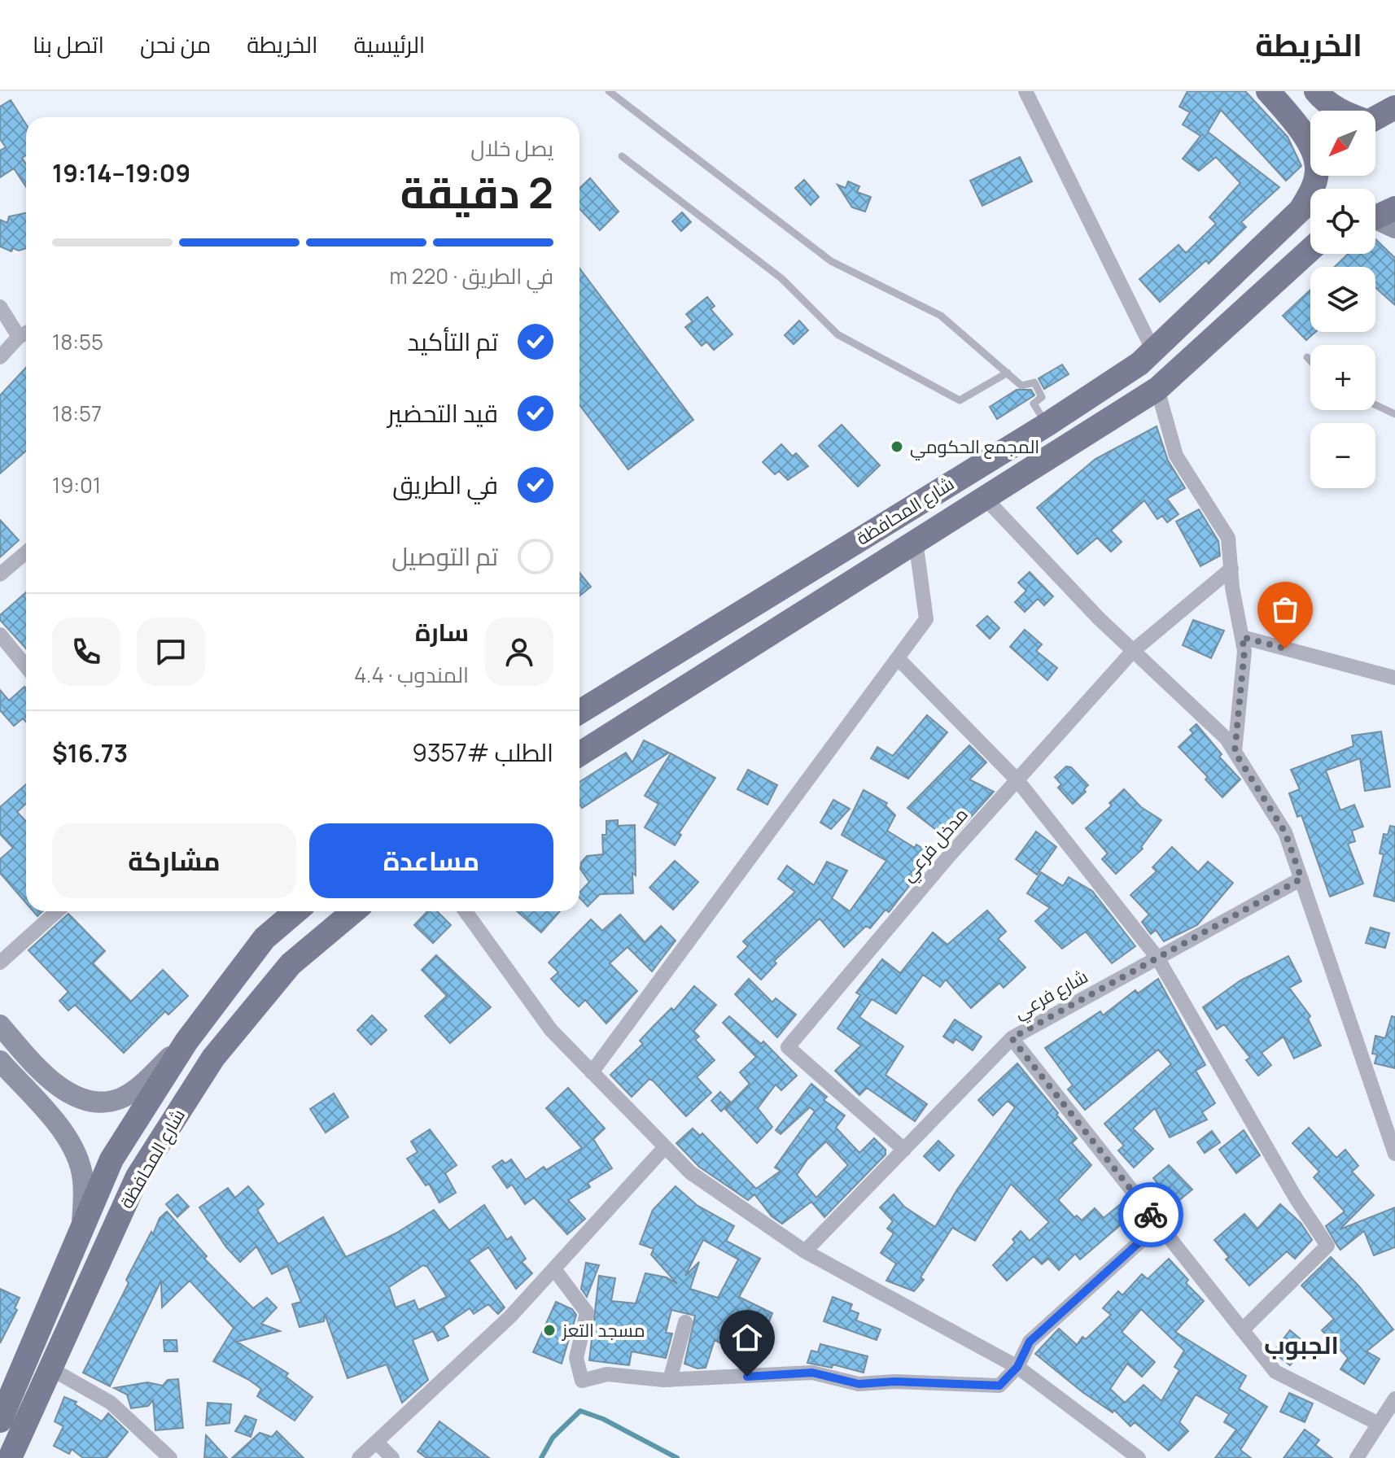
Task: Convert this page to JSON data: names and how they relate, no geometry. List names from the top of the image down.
{
  "streets": {
    "main road": ["شارع المحافظة"],
    "street": ["مدخل فرعي", "شارع فرعي"]
  },
  "crossings": [
    ["مدخل فرعي", "شارع فرعي"]
  ],
  "districts": ["الجبوب"],
  "places": ["المجمع الحكومي", "مسجد التعز"],
  "north": "bottom left",
  "page": {
    "header": "الخريطة",
    "nav": [
      "الرئيسية",
      "الخريطة",
      "من نحن",
      "اتصل بنا"
    ],
    "map_buttons": ["+", "−"],
    "heading": ["2 دقيقة", "يصل خلال", "19:09–19:14"],
    "panel": [
      "سارة",
      "المندوب · 4.4",
      "الطلب #9357",
      "$16.73"
    ],
    "bar": "في الطريق · 220 m",
    "list": [
      ["تم التأكيد", "18:55"],
      ["قيد التحضير", "18:57"],
      ["في الطريق", "19:01"],
      "تم التوصيل"
    ],
    "buttons": ["مساعدة", "مشاركة"]
  }
}
